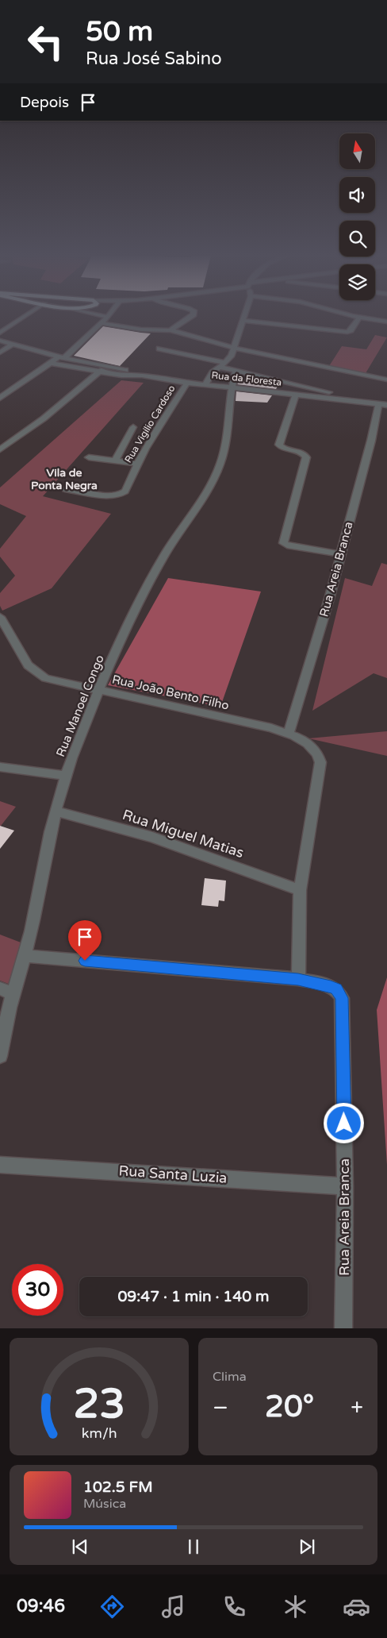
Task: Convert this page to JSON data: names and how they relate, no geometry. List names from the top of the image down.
{
  "streets": {
    "street": [
      "Rua da Floresta",
      "Rua Vigílio Cardoso",
      "Rua Areia Branca",
      "Rua João Bento Filho",
      "Rua Manoel Congo",
      "Rua Miguel Matias",
      "Rua Santa Luzia"
    ]
  },
  "crossings": [
    ["Rua da Floresta", "Rua Vigílio Cardoso"],
    ["Rua da Floresta", "Rua Areia Branca"],
    ["Rua da Floresta", "Rua Manoel Congo"],
    ["Rua Areia Branca", "Rua João Bento Filho"],
    ["Rua Areia Branca", "Rua Santa Luzia"],
    ["Rua João Bento Filho", "Rua Manoel Congo"],
    ["Rua João Bento Filho", "Rua Miguel Matias"],
    ["Rua Manoel Congo", "Rua Miguel Matias"]
  ],
  "districts": ["Vila de Ponta Negra"],
  "north": "top",
  "page": {
    "turn": ["50 m", "Rua José Sabino"],
    "then": "Depois",
    "limit": "30",
    "trip": "09:47 · 1 min · 140 m",
    "tile": "Clima",
    "heat": ["−", "20°", "+"],
    "song": ["102.5 FM", "Música"],
    "tabs": "09:46",
    "gauge": ["23", "km/h"]
  }
}
